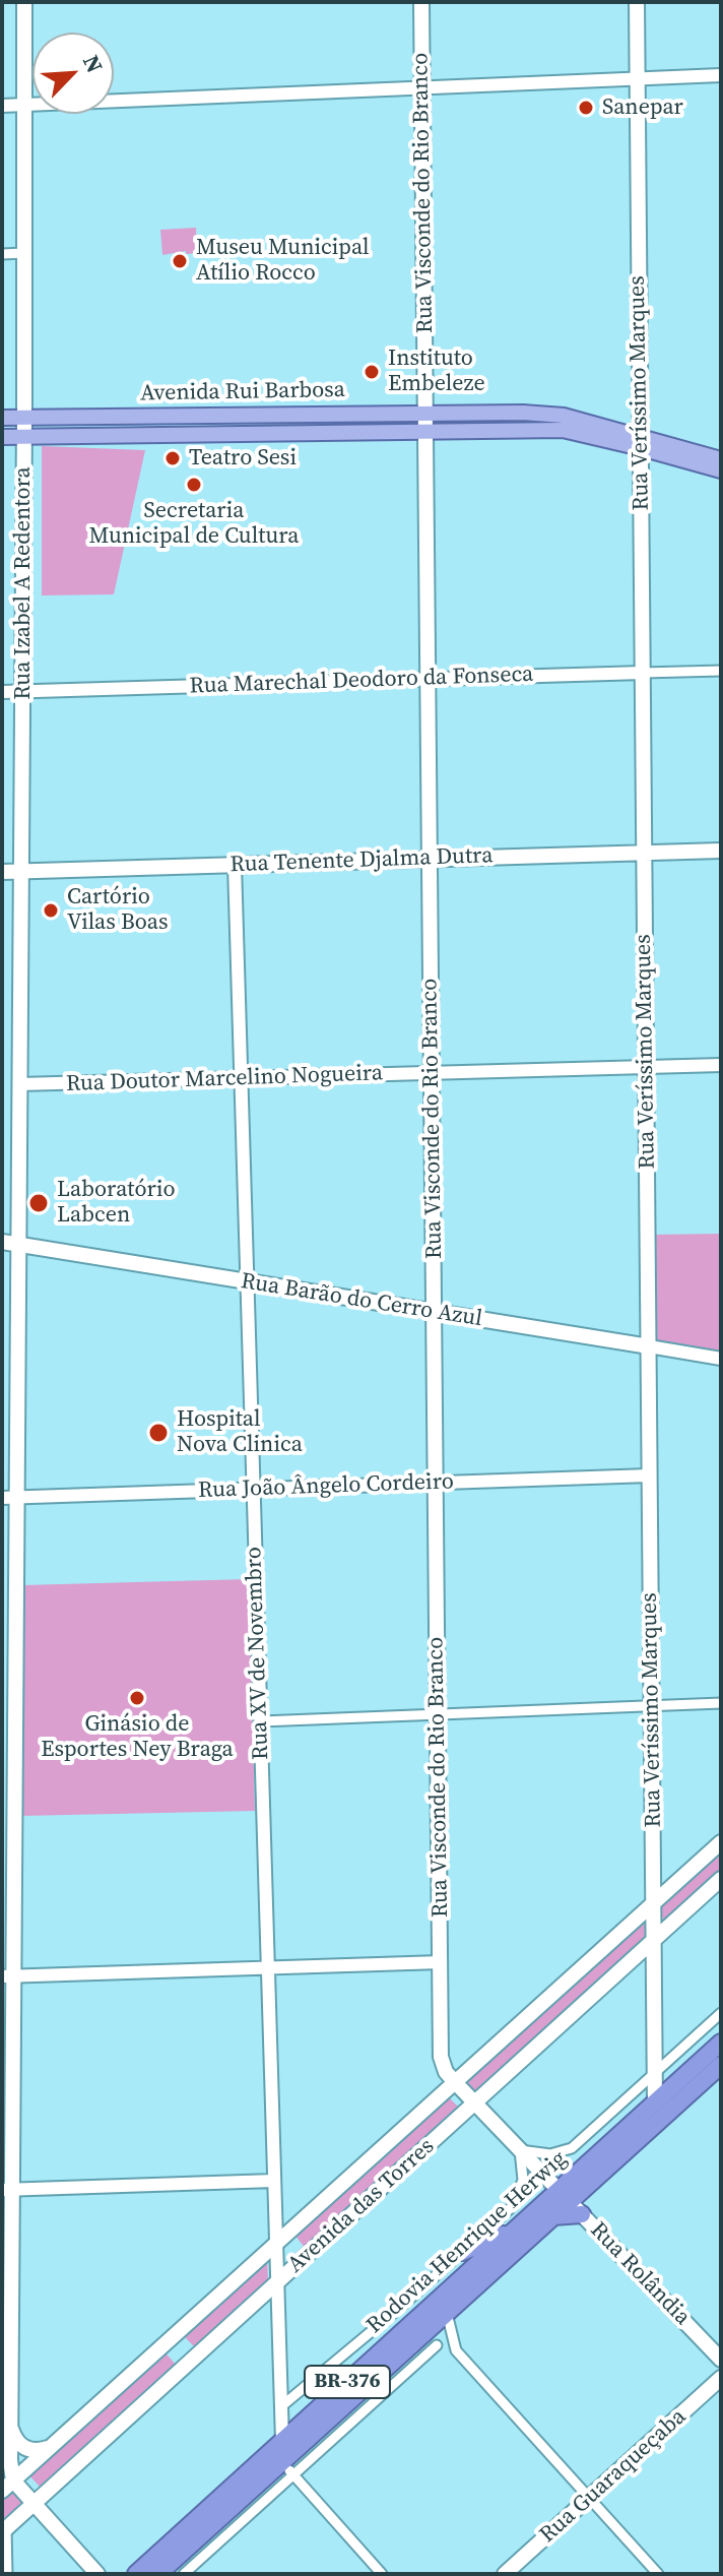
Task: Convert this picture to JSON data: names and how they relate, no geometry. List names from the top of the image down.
{
  "streets": {
    "highway": ["Rodovia Henrique Herwig", "BR-376"],
    "main road": [
      "Rua Visconde do Rio Branco",
      "Avenida Rui Barbosa",
      "Rua Veríssimo Marques",
      "Rua Izabel A Redentora",
      "Rua Tenente Djalma Dutra",
      "Rua Barão do Cerro Azul",
      "Avenida das Torres",
      "Rua Rolândia",
      "Rua Guaraqueçaba"
    ],
    "street": [
      "Rua Marechal Deodoro da Fonseca",
      "Rua Doutor Marcelino Nogueira",
      "Rua João Ângelo Cordeiro",
      "Rua XV de Novembro"
    ]
  },
  "crossings": [
    ["Rua Visconde do Rio Branco", "Avenida Rui Barbosa"],
    ["Rua Visconde do Rio Branco", "Rua Marechal Deodoro da Fonseca"],
    ["Rua Visconde do Rio Branco", "Rua Tenente Djalma Dutra"],
    ["Rua Visconde do Rio Branco", "Rua Doutor Marcelino Nogueira"],
    ["Rua Visconde do Rio Branco", "Rua Barão do Cerro Azul"],
    ["Rua Visconde do Rio Branco", "Rua João Ângelo Cordeiro"],
    ["Rua Visconde do Rio Branco", "Avenida das Torres"],
    ["Rua Visconde do Rio Branco", "Rodovia Henrique Herwig"],
    ["Rua Visconde do Rio Branco", "Rua Rolândia"],
    ["Avenida Rui Barbosa", "Rua Veríssimo Marques"],
    ["Avenida Rui Barbosa", "Rua Izabel A Redentora"],
    ["Rua Veríssimo Marques", "Rua Marechal Deodoro da Fonseca"],
    ["Rua Veríssimo Marques", "Rua Tenente Djalma Dutra"],
    ["Rua Veríssimo Marques", "Rua Doutor Marcelino Nogueira"],
    ["Rua Veríssimo Marques", "Rua Barão do Cerro Azul"],
    ["Rua Veríssimo Marques", "Rua João Ângelo Cordeiro"],
    ["Rua Veríssimo Marques", "Avenida das Torres"],
    ["Rua Veríssimo Marques", "Rodovia Henrique Herwig"],
    ["Rua Izabel A Redentora", "Rua Marechal Deodoro da Fonseca"],
    ["Rua Izabel A Redentora", "Rua Tenente Djalma Dutra"],
    ["Rua Izabel A Redentora", "Rua Doutor Marcelino Nogueira"],
    ["Rua Izabel A Redentora", "Rua Barão do Cerro Azul"],
    ["Rua Izabel A Redentora", "Rua João Ângelo Cordeiro"],
    ["Rua Izabel A Redentora", "Avenida das Torres"],
    ["Rua Tenente Djalma Dutra", "Rua XV de Novembro"],
    ["Rua Doutor Marcelino Nogueira", "Rua XV de Novembro"],
    ["Rua Barão do Cerro Azul", "Rua XV de Novembro"],
    ["Rua João Ângelo Cordeiro", "Rua XV de Novembro"],
    ["Rua XV de Novembro", "Avenida das Torres"],
    ["Rua XV de Novembro", "Rodovia Henrique Herwig"],
    ["Rodovia Henrique Herwig", "Rua Rolândia"]
  ],
  "places": [
    "Sanepar",
    "Museu Municipal Atílio Rocco",
    "Instituto Embeleze",
    "Teatro Sesi",
    "Secretaria Municipal de Cultura",
    "Cartório Vilas Boas",
    "Laboratório Labcen",
    "Hospital Nova Clinica",
    "Ginásio de Esportes Ney Braga"
  ],
  "north": "top right"
}
